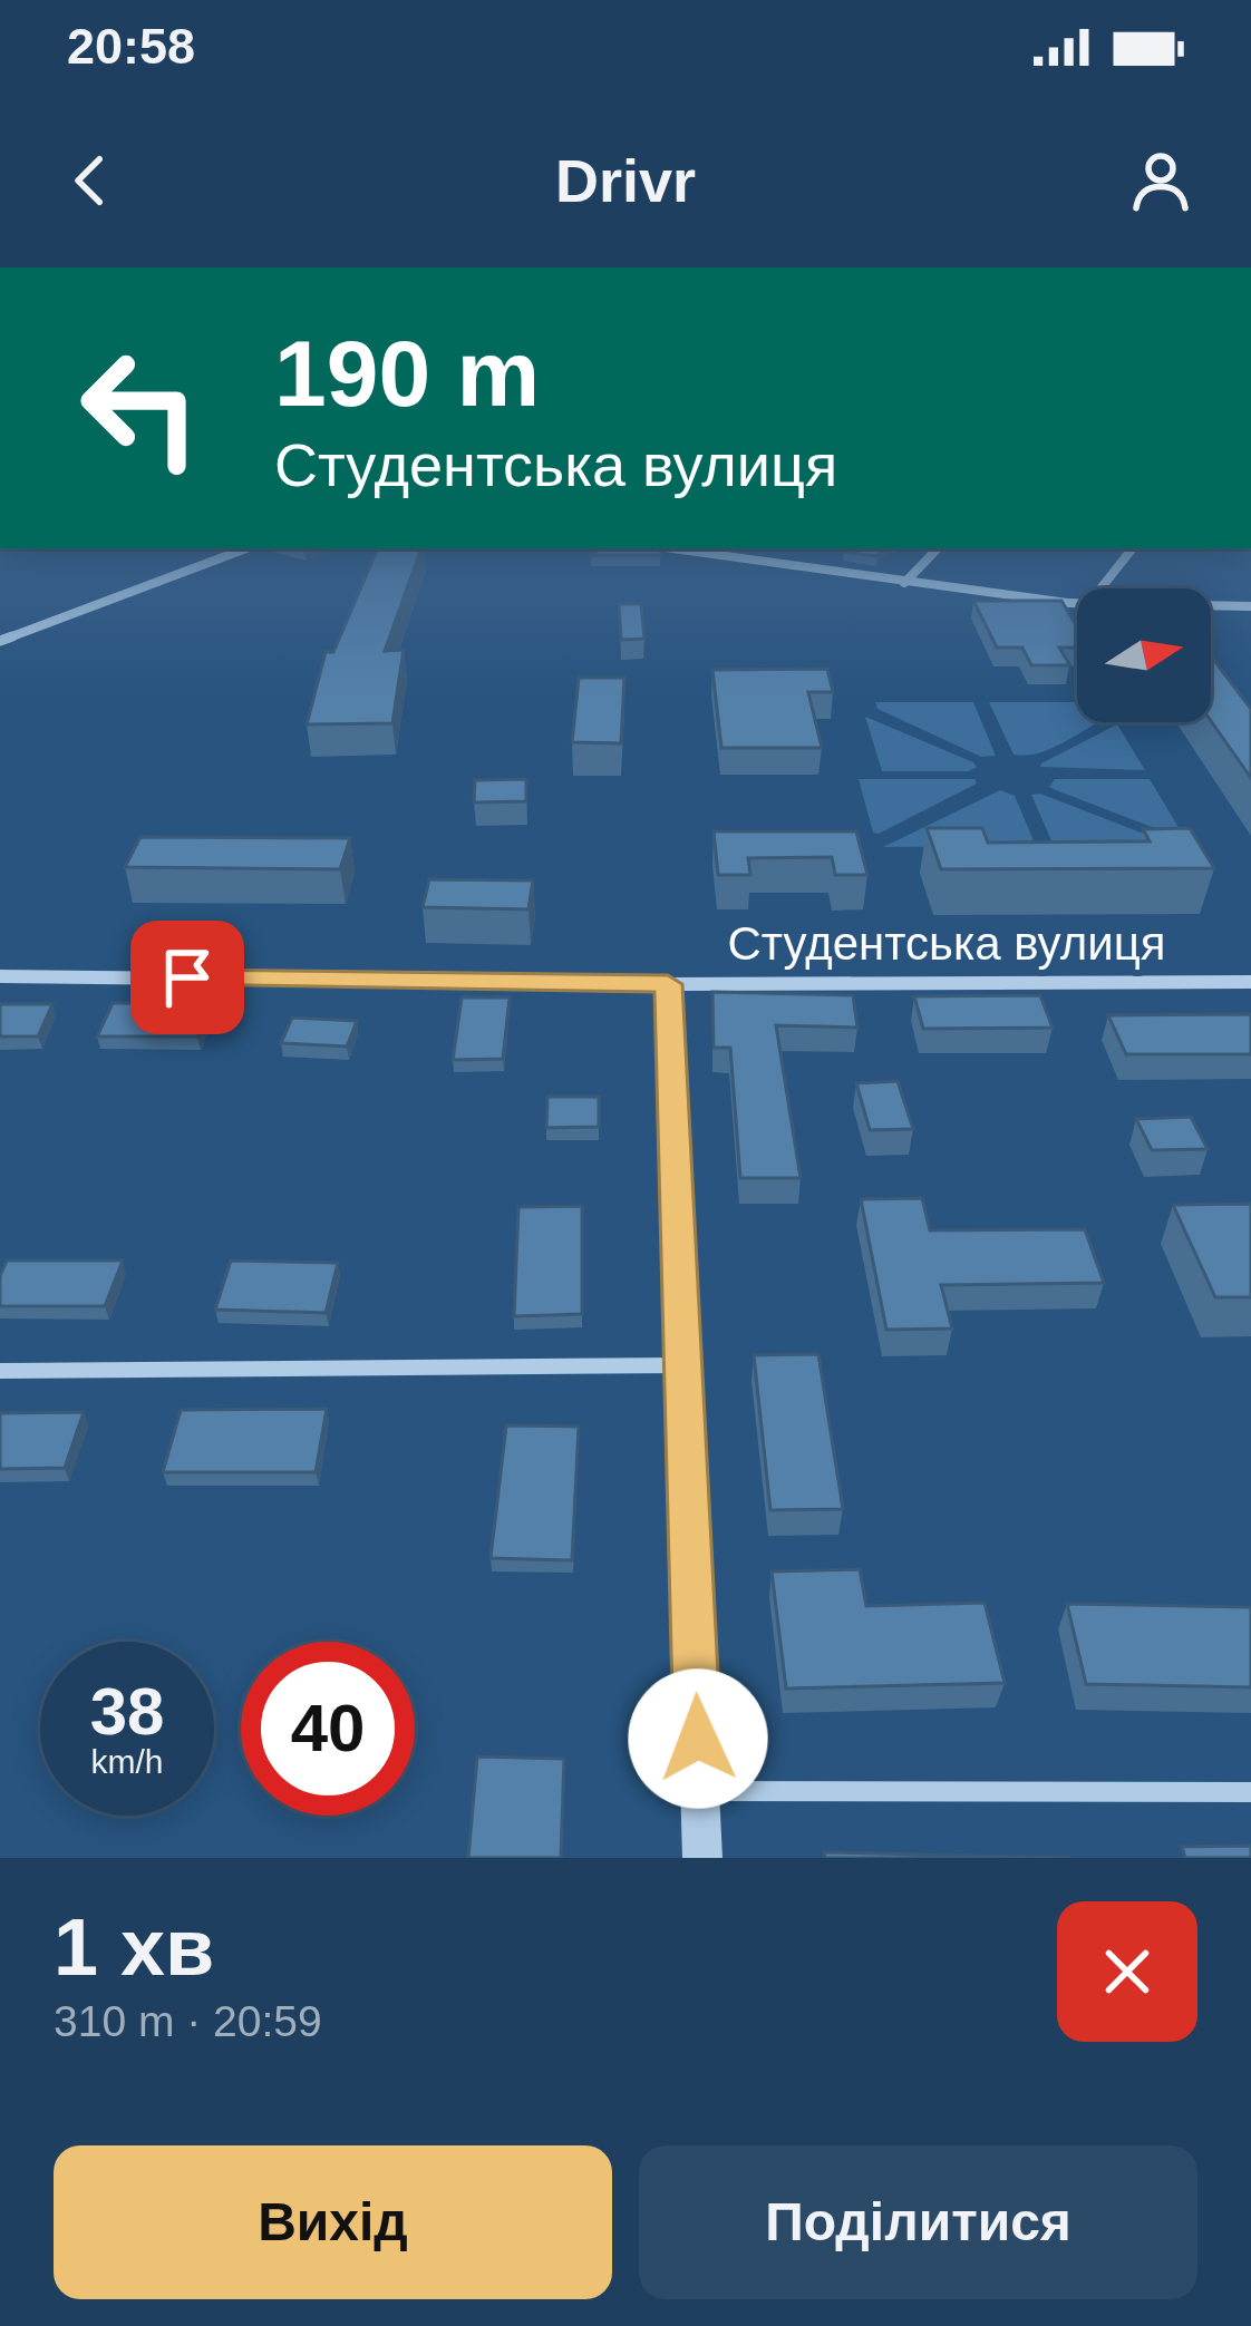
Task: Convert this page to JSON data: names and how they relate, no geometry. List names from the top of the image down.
{
  "streets": {
    "street": ["Студентська вулиця"]
  },
  "north": "right",
  "page": {
    "status": "20:58",
    "header": "Drivr",
    "turn": ["190 m", "Студентська вулиця"],
    "speed": "38 km/h",
    "limit": "40",
    "heading": ["1 хв", "310 m · 20:59"],
    "buttons": ["Вихід", "Поділитися"]
  }
}
